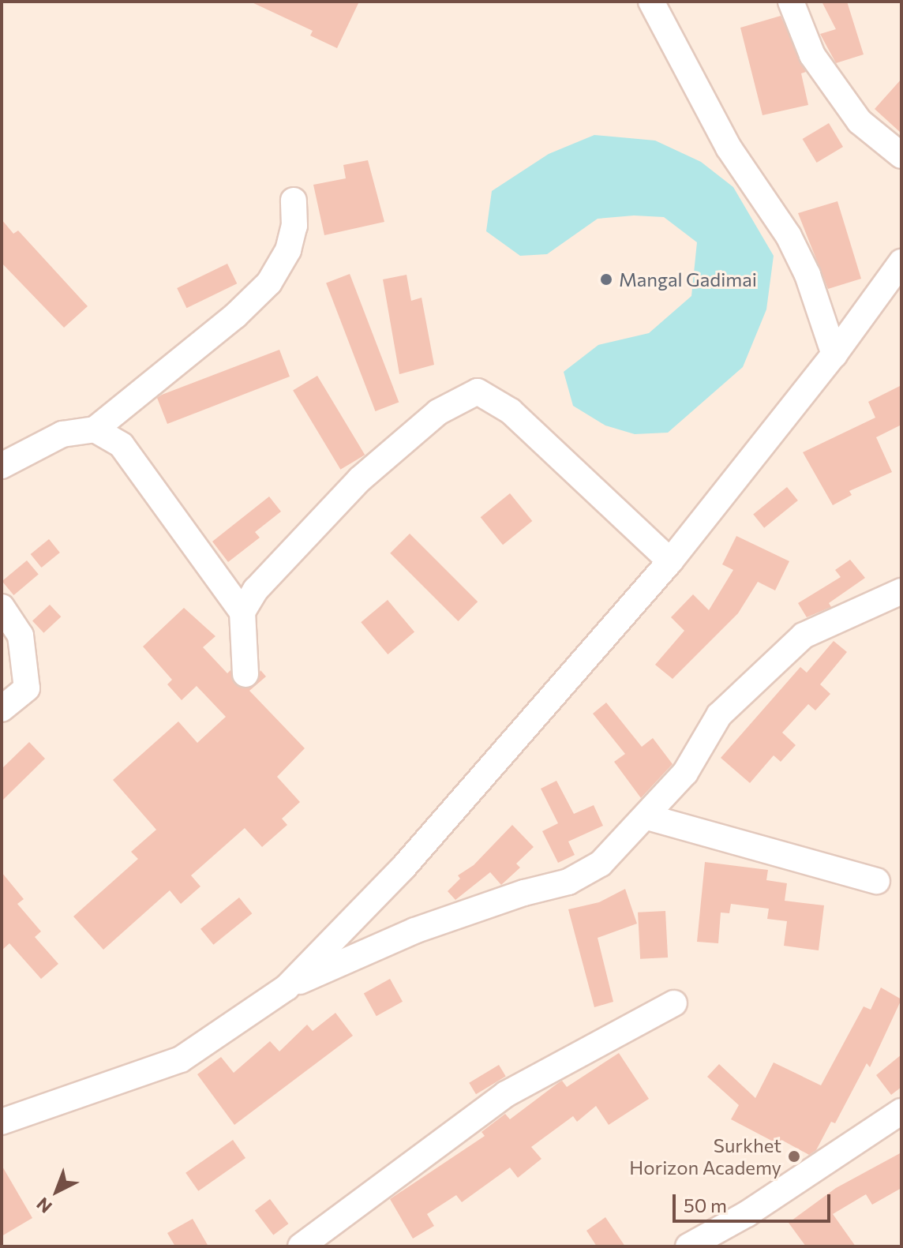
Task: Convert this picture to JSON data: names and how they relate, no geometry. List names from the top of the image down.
{
  "places": ["Mangal Gadimai", "Surkhet Horizon Academy"],
  "scale_bar": "50 m",
  "north": "bottom left"
}
